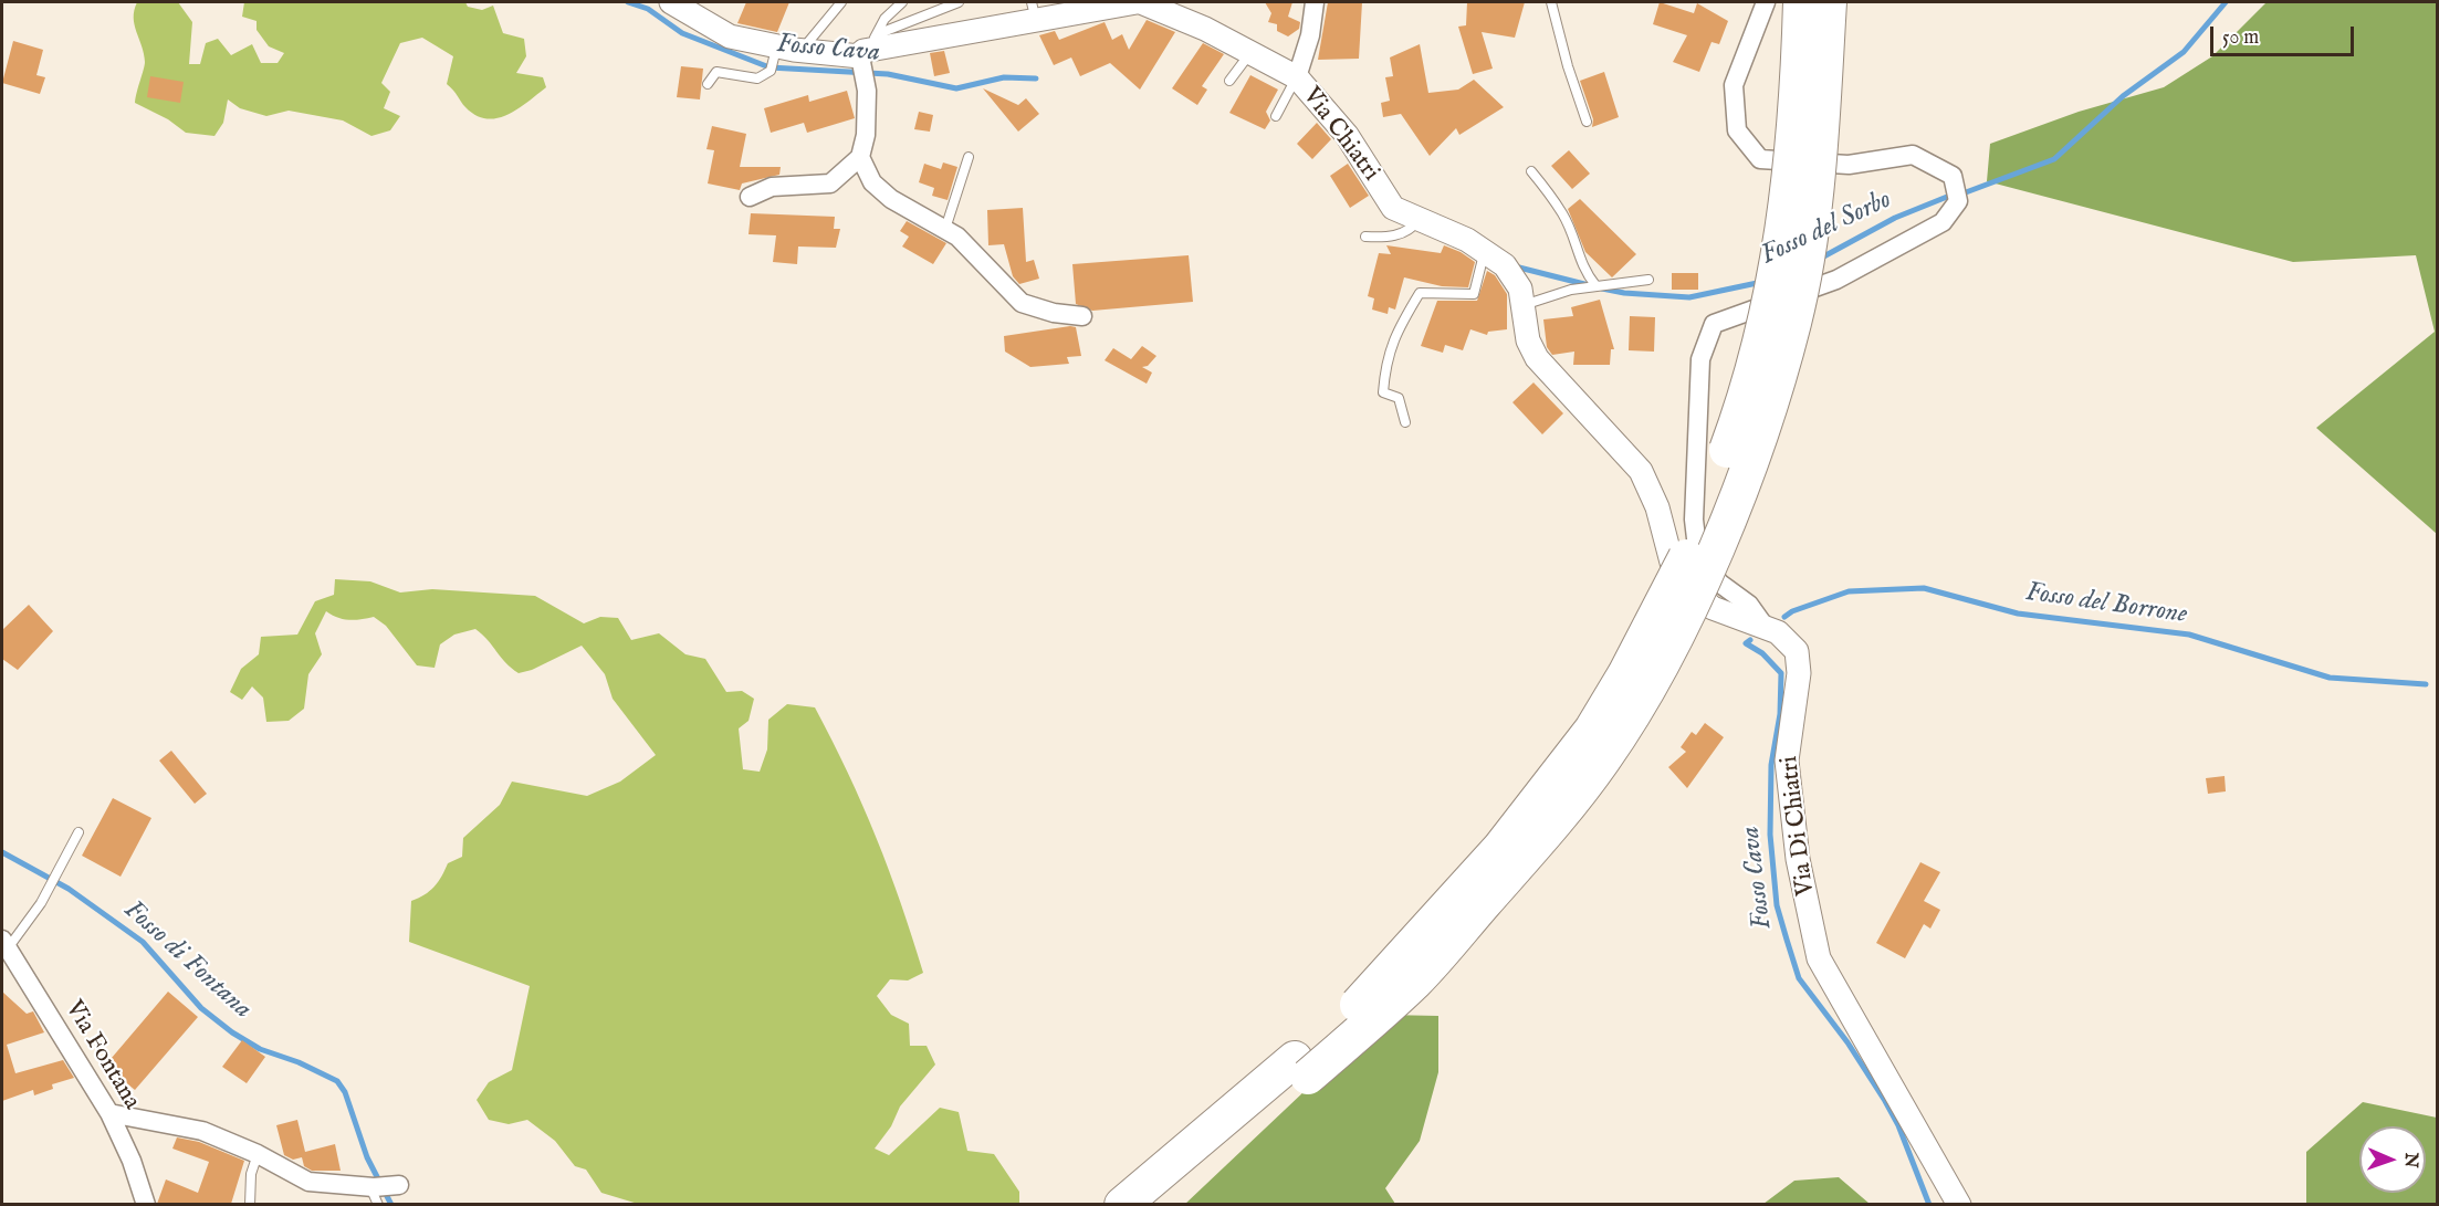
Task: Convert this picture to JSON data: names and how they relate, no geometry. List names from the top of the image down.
{
  "streets": {
    "street": ["Via Chiatri", "Via Di Chiatri", "Via Fontana"]
  },
  "crossings": [
    ["Via Chiatri", "Via Di Chiatri"]
  ],
  "water": [
    "Fosso Cava",
    "Fosso del Sorbo",
    "Fosso del Borrone",
    "Fosso di Fontana"
  ],
  "scale_bar": "50 m",
  "north": "right"
}
